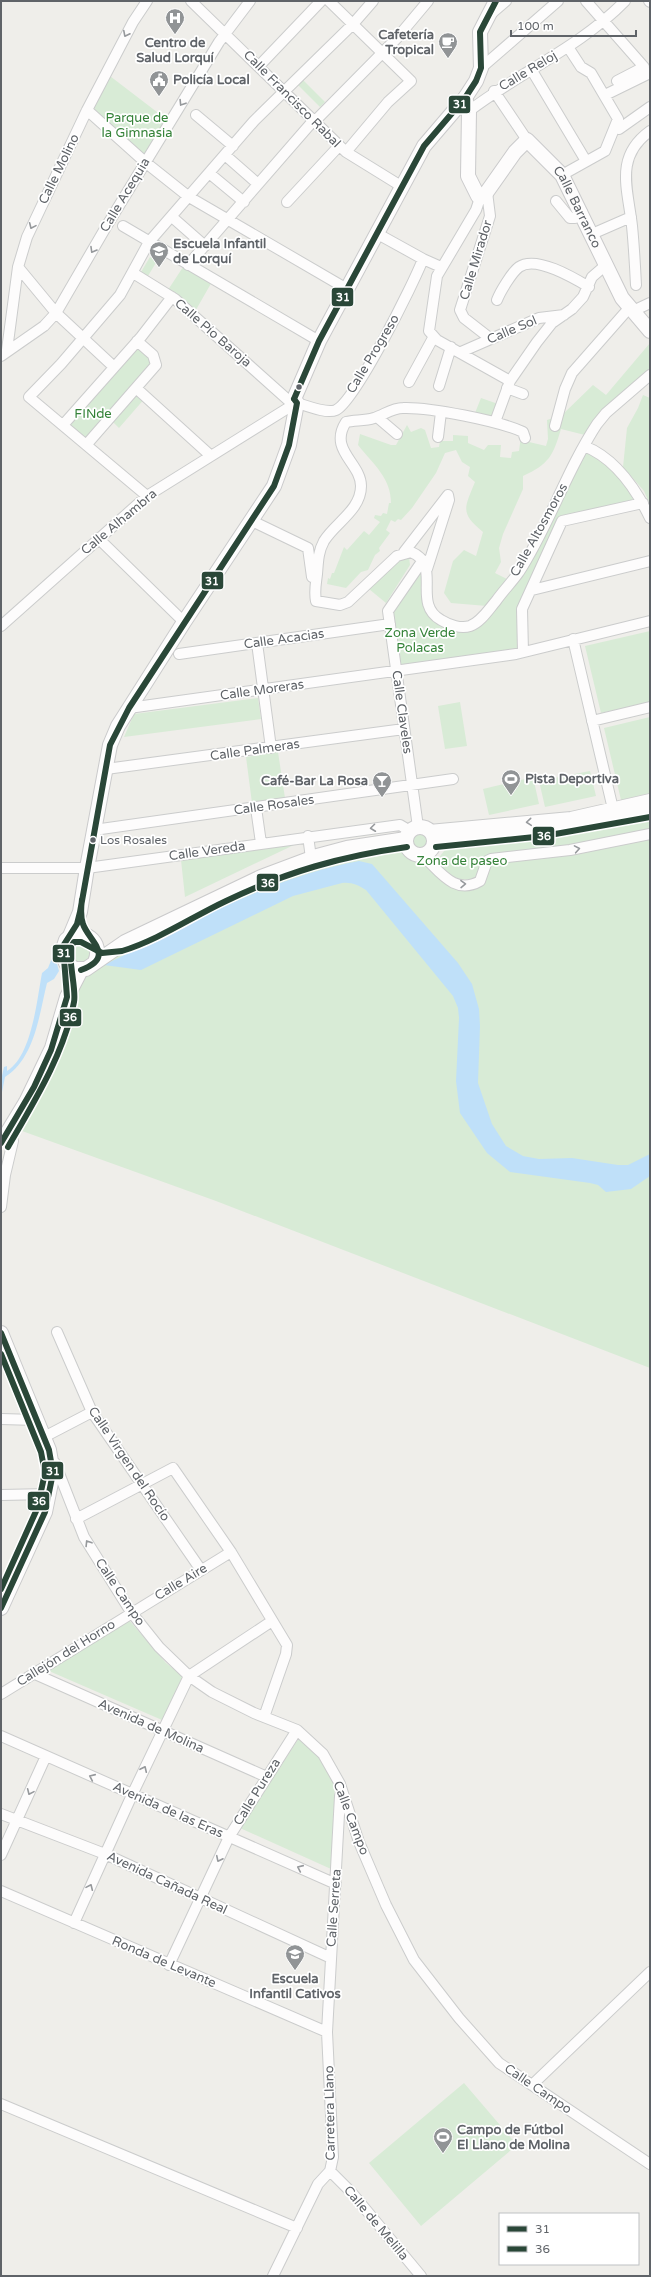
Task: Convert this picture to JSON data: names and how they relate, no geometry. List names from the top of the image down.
{
  "streets": {
    "main road": ["Calle Barranco"],
    "street": [
      "Calle Reloj",
      "Calle Francisco Rabal",
      "Calle Molino",
      "Calle Acequia",
      "Calle Mirador",
      "Calle Sol",
      "Calle Pío Baroja",
      "Calle Progreso",
      "Calle Alhambra",
      "Calle Altosmoros",
      "Calle Acacias",
      "Calle Moreras",
      "Calle Claveles",
      "Calle Palmeras",
      "Calle Rosales",
      "Calle Vereda",
      "Calle Virgen del Rocío",
      "Calle Aire",
      "Calle Campo",
      "Callejón del Horno",
      "Avenida de Molina",
      "Calle Pureza",
      "Avenida de las Eras",
      "Avenida Cañada Real",
      "Calle Serreta",
      "Ronda de Levante",
      "Carretera Llano",
      "Calle de Melilla"
    ]
  },
  "crossings": [
    ["Calle Reloj", "Calle Barranco"],
    ["Calle Francisco Rabal", "Calle Acequia"],
    ["Calle Molino", "Calle Acequia"],
    ["Calle Mirador", "Calle Sol"],
    ["Calle Pío Baroja", "Calle Progreso"],
    ["Calle Pío Baroja", "Calle Alhambra"],
    ["Calle Progreso", "Calle Alhambra"],
    ["Calle Altosmoros", "Calle Claveles"],
    ["Calle Acacias", "Calle Claveles"],
    ["Calle Moreras", "Calle Claveles"],
    ["Calle Claveles", "Calle Palmeras"],
    ["Calle Claveles", "Calle Rosales"],
    ["Calle Claveles", "Calle Vereda"],
    ["Calle Virgen del Rocío", "Calle Aire"],
    ["Calle Aire", "Calle Campo"],
    ["Calle Aire", "Callejón del Horno"],
    ["Calle Campo", "Callejón del Horno"],
    ["Calle Campo", "Calle Pureza"],
    ["Calle Campo", "Calle Serreta"],
    ["Callejón del Horno", "Avenida de Molina"],
    ["Avenida de Molina", "Calle Pureza"],
    ["Calle Pureza", "Avenida de las Eras"],
    ["Calle Pureza", "Avenida Cañada Real"],
    ["Calle Pureza", "Ronda de Levante"],
    ["Avenida de las Eras", "Calle Serreta"],
    ["Avenida Cañada Real", "Calle Serreta"],
    ["Calle Serreta", "Ronda de Levante"],
    ["Calle Serreta", "Carretera Llano"],
    ["Ronda de Levante", "Carretera Llano"],
    ["Carretera Llano", "Calle de Melilla"]
  ],
  "one_way": ["Calle Molino", "Avenida de las Eras"],
  "parks": [
    "Parque de la Gimnasia",
    "FINde",
    "Zona Verde Polacas",
    "Zona de paseo"
  ],
  "places": {
    "hospital": ["Centro de Salud Lorquí"],
    "cafe": ["Cafetería Tropical"],
    "public building": ["Policía Local"],
    "school or university": ["Escuela Infantil de Lorquí", "Escuela Infantil Cativos"],
    "sports": ["Pista Deportiva", "Campo de Fútbol El Llano de Molina"],
    "bar": ["Café-Bar La Rosa"],
    "other": ["Los Rosales"]
  },
  "lines": ["transit line 31", "transit line 36"],
  "legend": ["31", "36"],
  "scale_bar": "100 m"
}
